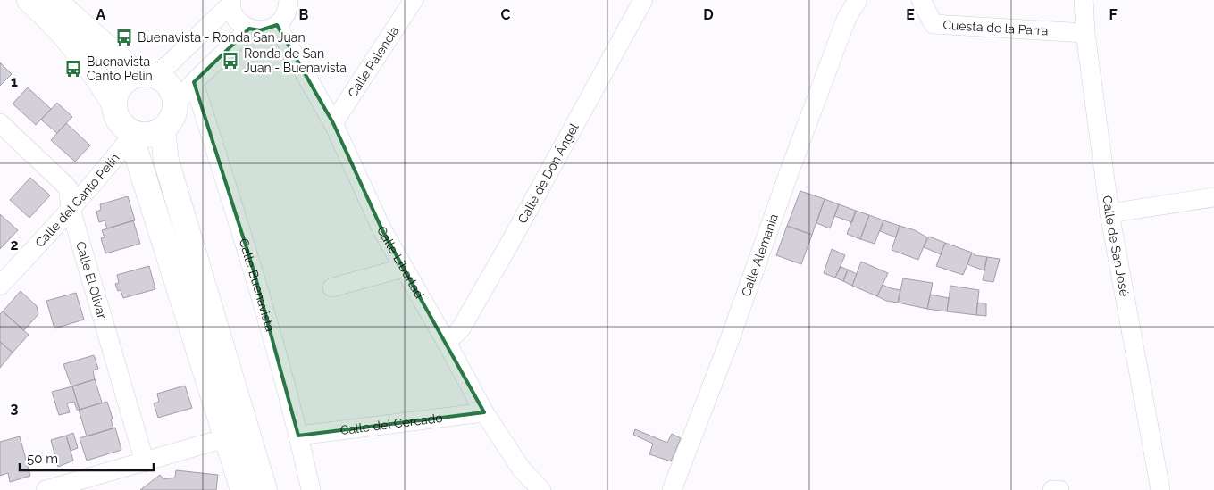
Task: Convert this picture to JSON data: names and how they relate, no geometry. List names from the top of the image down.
{
  "streets": {
    "street": [
      "Cuesta de la Parra",
      "Calle Palencia",
      "Calle de Don Ángel",
      "Calle del Canto Pelín",
      "Calle de San José",
      "Calle Alemania",
      "Calle Libertad",
      "Calle El Olivar",
      "Calle Buenavista",
      "Calle del Cercado"
    ]
  },
  "crossings": [
    ["Cuesta de la Parra", "Calle de San José"],
    ["Calle Palencia", "Calle Libertad"],
    ["Calle de Don Ángel", "Calle Libertad"],
    ["Calle del Canto Pelín", "Calle El Olivar"],
    ["Calle Libertad", "Calle del Cercado"],
    ["Calle Buenavista", "Calle del Cercado"]
  ],
  "places": {
    "bus stop": ["Buenavista - Ronda San Juan", "Ronda de San Juan - Buenavista", "Buenavista - Canto Pelin"]
  },
  "scale_bar": "50 m",
  "grid": {
    "columns": [
      "A",
      "B",
      "C",
      "D",
      "E",
      "F"
    ],
    "rows": ["1", "2", "3"]
  }
}
